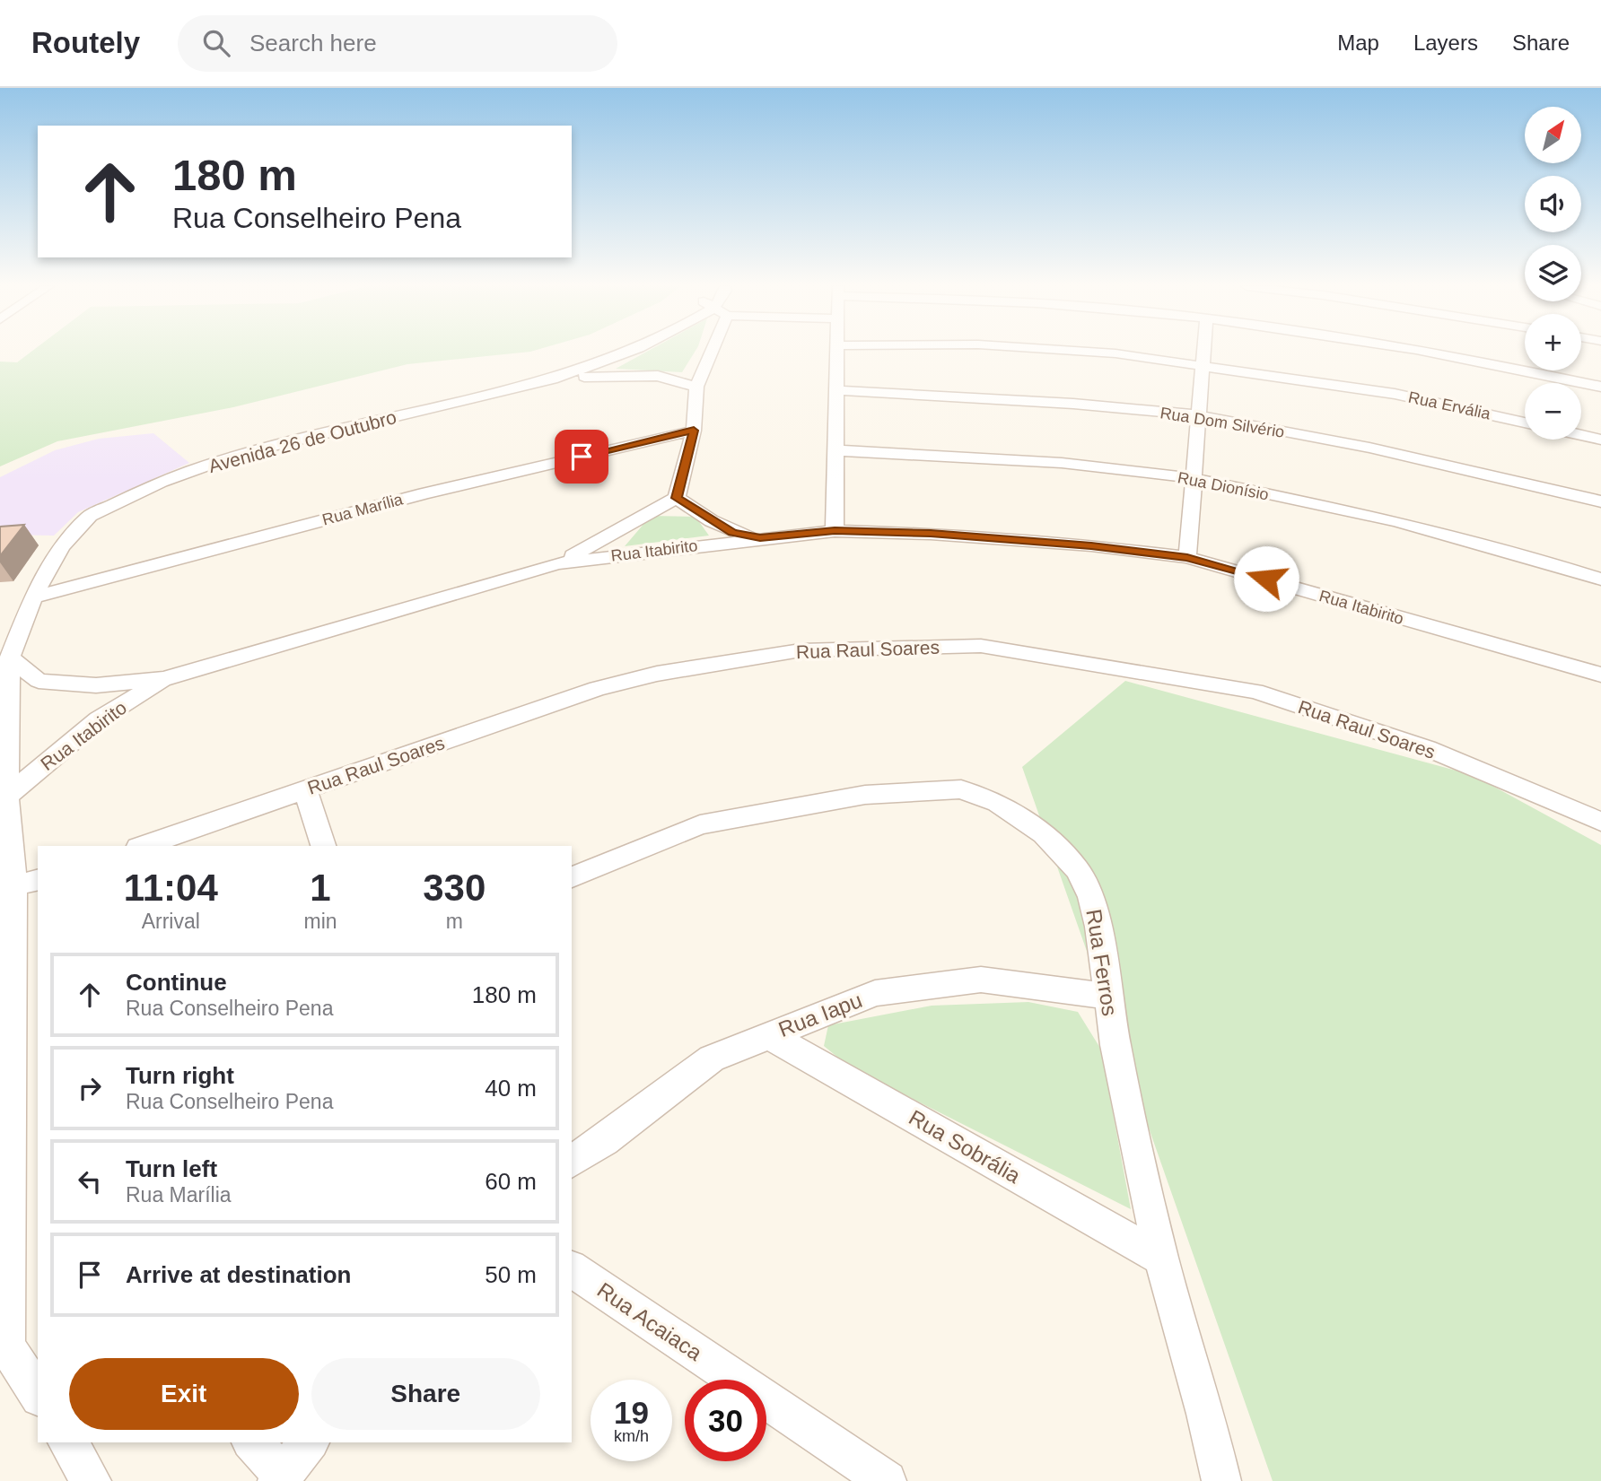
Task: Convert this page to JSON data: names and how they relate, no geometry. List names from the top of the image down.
{
  "streets": {
    "street": [
      "Rua Ervália",
      "Rua Dom Silvério",
      "Avenida 26 de Outubro",
      "Rua Dionísio",
      "Rua Marília",
      "Rua Itabirito",
      "Rua Raul Soares",
      "Rua Ferros",
      "Rua Iapu",
      "Rua Sobrália",
      "Rua Acaiaca"
    ]
  },
  "crossings": [
    ["Avenida 26 de Outubro", "Rua Marília"],
    ["Avenida 26 de Outubro", "Rua Itabirito"],
    ["Rua Ferros", "Rua Iapu"],
    ["Rua Ferros", "Rua Sobrália"],
    ["Rua Iapu", "Rua Sobrália"]
  ],
  "north": "top right",
  "page": {
    "header": "Routely",
    "search": "Search here",
    "nav": ["Map", "Layers", "Share"],
    "map_buttons": ["+", "−"],
    "turn": ["180 m", "Rua Conselheiro Pena"],
    "eta": [
      "11:04",
      "Arrival",
      "1",
      "min",
      "330",
      "m"
    ],
    "list": [
      {
        "name": "Continue",
        "note": "Rua Conselheiro Pena",
        "value": "180 m"
      },
      {
        "name": "Turn right",
        "note": "Rua Conselheiro Pena",
        "value": "40 m"
      },
      {
        "name": "Turn left",
        "note": "Rua Marília",
        "value": "60 m"
      },
      {
        "name": "Arrive at destination",
        "value": "50 m"
      }
    ],
    "buttons": ["Exit", "Share"],
    "speed": "19 km/h",
    "limit": "30"
  }
}
